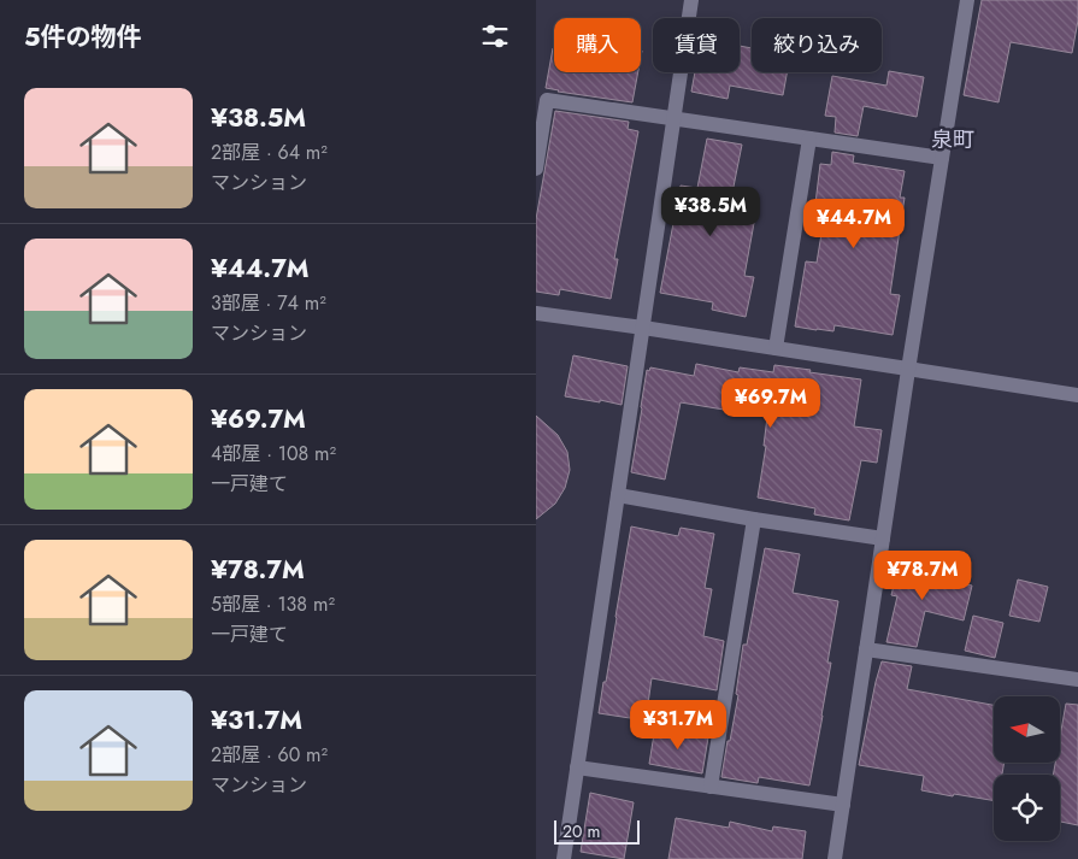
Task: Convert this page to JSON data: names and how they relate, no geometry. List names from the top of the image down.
{
  "districts": ["泉町"],
  "scale_bar": "20 m",
  "north": "left",
  "page": {
    "heading": "5件の物件",
    "chip": ["購入", "賃貸", "絞り込み"],
    "list": [
      {
        "name": "¥38.5M",
        "note": "2部屋 · 64 m² · マンション"
      },
      {
        "name": "¥44.7M",
        "note": "3部屋 · 74 m² · マンション"
      },
      {
        "name": "¥69.7M",
        "note": "4部屋 · 108 m² · 一戸建て"
      },
      {
        "name": "¥78.7M",
        "note": "5部屋 · 138 m² · 一戸建て"
      },
      {
        "name": "¥31.7M",
        "note": "2部屋 · 60 m² · マンション"
      }
    ],
    "price": [
      "¥38.5M",
      "¥44.7M",
      "¥69.7M",
      "¥78.7M",
      "¥31.7M"
    ],
    "scale": "20 m"
  }
}
